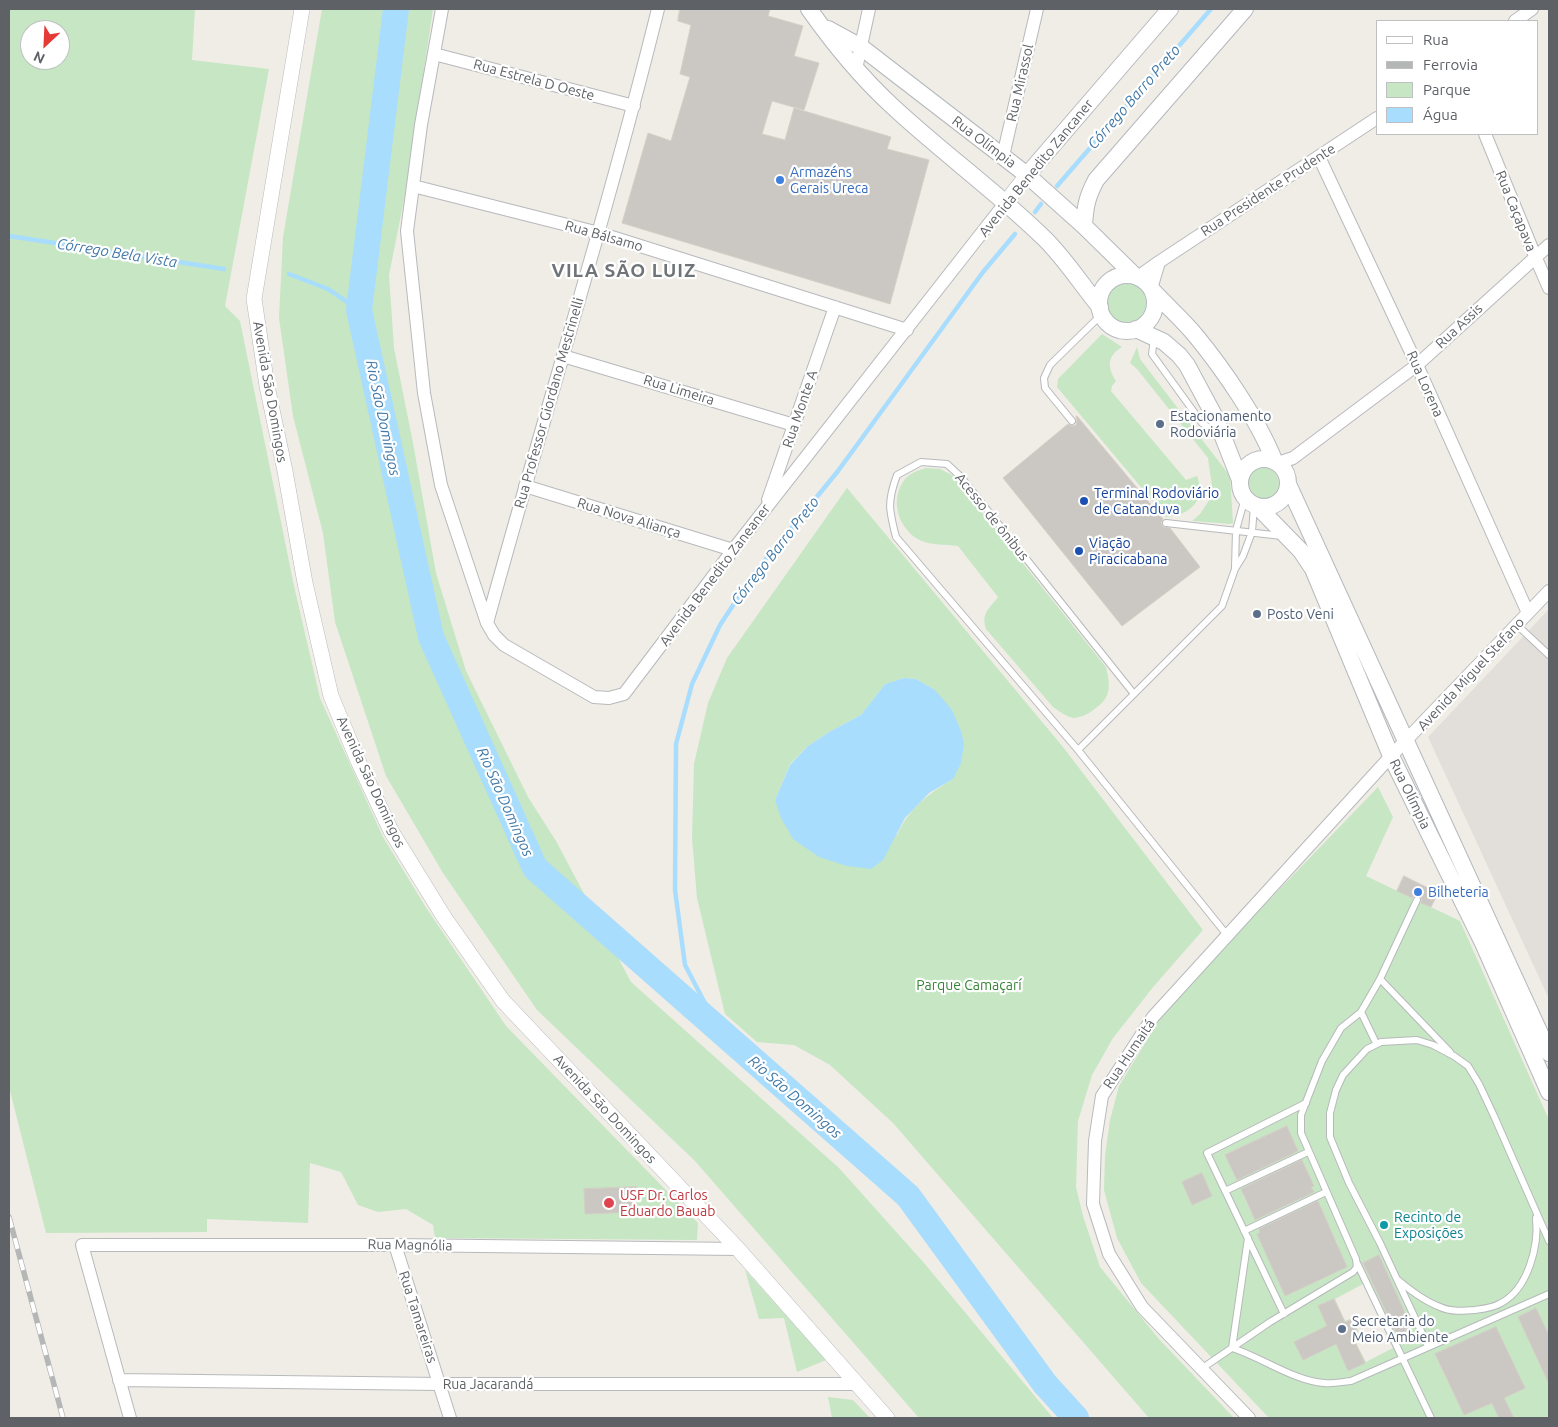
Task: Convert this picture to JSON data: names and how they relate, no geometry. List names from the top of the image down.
{
  "streets": {
    "main road": ["Rua Olímpia", "Avenida Benedito Zancaner"],
    "street": [
      "Rua Estrela D Oeste",
      "Rua Mirassol",
      "Rua Presidente Prudente",
      "Rua Caçapava",
      "Rua Bálsamo",
      "Rua Assis",
      "Rua Lorena",
      "Rua Limeira",
      "Avenida São Domingos",
      "Rua Professor Giordano Mestrinelli",
      "Rua Monte A",
      "Rua Nova Aliança",
      "Avenida Benedito Zaneaner",
      "Avenida Miguel Stefano",
      "Rua Humaitá",
      "Rua Magnólia",
      "Rua Tamareiras",
      "Rua Jacarandá"
    ],
    "lane": ["Acesso de ônibus"]
  },
  "crossings": [
    ["Rua Estrela D Oeste", "Rua Professor Giordano Mestrinelli"],
    ["Rua Mirassol", "Rua Olímpia"],
    ["Rua Olímpia", "Avenida Benedito Zancaner"],
    ["Rua Olímpia", "Rua Presidente Prudente"],
    ["Rua Olímpia", "Rua Assis"],
    ["Rua Olímpia", "Avenida Miguel Stefano"],
    ["Rua Olímpia", "Rua Humaitá"],
    ["Avenida Benedito Zancaner", "Rua Bálsamo"],
    ["Avenida Benedito Zancaner", "Avenida Benedito Zaneaner"],
    ["Rua Presidente Prudente", "Rua Lorena"],
    ["Rua Caçapava", "Rua Assis"],
    ["Rua Bálsamo", "Rua Professor Giordano Mestrinelli"],
    ["Rua Bálsamo", "Rua Monte A"],
    ["Rua Bálsamo", "Avenida Benedito Zaneaner"],
    ["Rua Assis", "Rua Lorena"],
    ["Rua Lorena", "Avenida Miguel Stefano"],
    ["Rua Limeira", "Rua Professor Giordano Mestrinelli"],
    ["Rua Limeira", "Rua Monte A"],
    ["Avenida São Domingos", "Rua Magnólia"],
    ["Avenida São Domingos", "Rua Jacarandá"],
    ["Rua Professor Giordano Mestrinelli", "Rua Nova Aliança"],
    ["Rua Professor Giordano Mestrinelli", "Avenida Benedito Zaneaner"],
    ["Rua Monte A", "Avenida Benedito Zaneaner"],
    ["Acesso de ônibus", "Rua Humaitá"],
    ["Rua Nova Aliança", "Avenida Benedito Zaneaner"],
    ["Avenida Miguel Stefano", "Rua Humaitá"],
    ["Rua Magnólia", "Rua Tamareiras"],
    ["Rua Magnólia", "Rua Jacarandá"],
    ["Rua Tamareiras", "Rua Jacarandá"]
  ],
  "districts": ["VILA SÃO LUIZ"],
  "water": ["Córrego Barro Preto", "Córrego Bela Vista", "Rio São Domingos"],
  "parks": ["Parque Camaçarí"],
  "places": [
    "Armazéns Gerais Ureca",
    "Estacionamento Rodoviária",
    "Terminal Rodoviário de Catanduva",
    "Viação Piracicabana",
    "Posto Veni",
    "Bilheteria",
    "USF Dr. Carlos Eduardo Bauab",
    "Recinto de Exposições",
    "Secretaria do Meio Ambiente"
  ],
  "legend": [
    "Rua",
    "Ferrovia",
    "Parque",
    "Água"
  ],
  "north": "bottom left"
}
